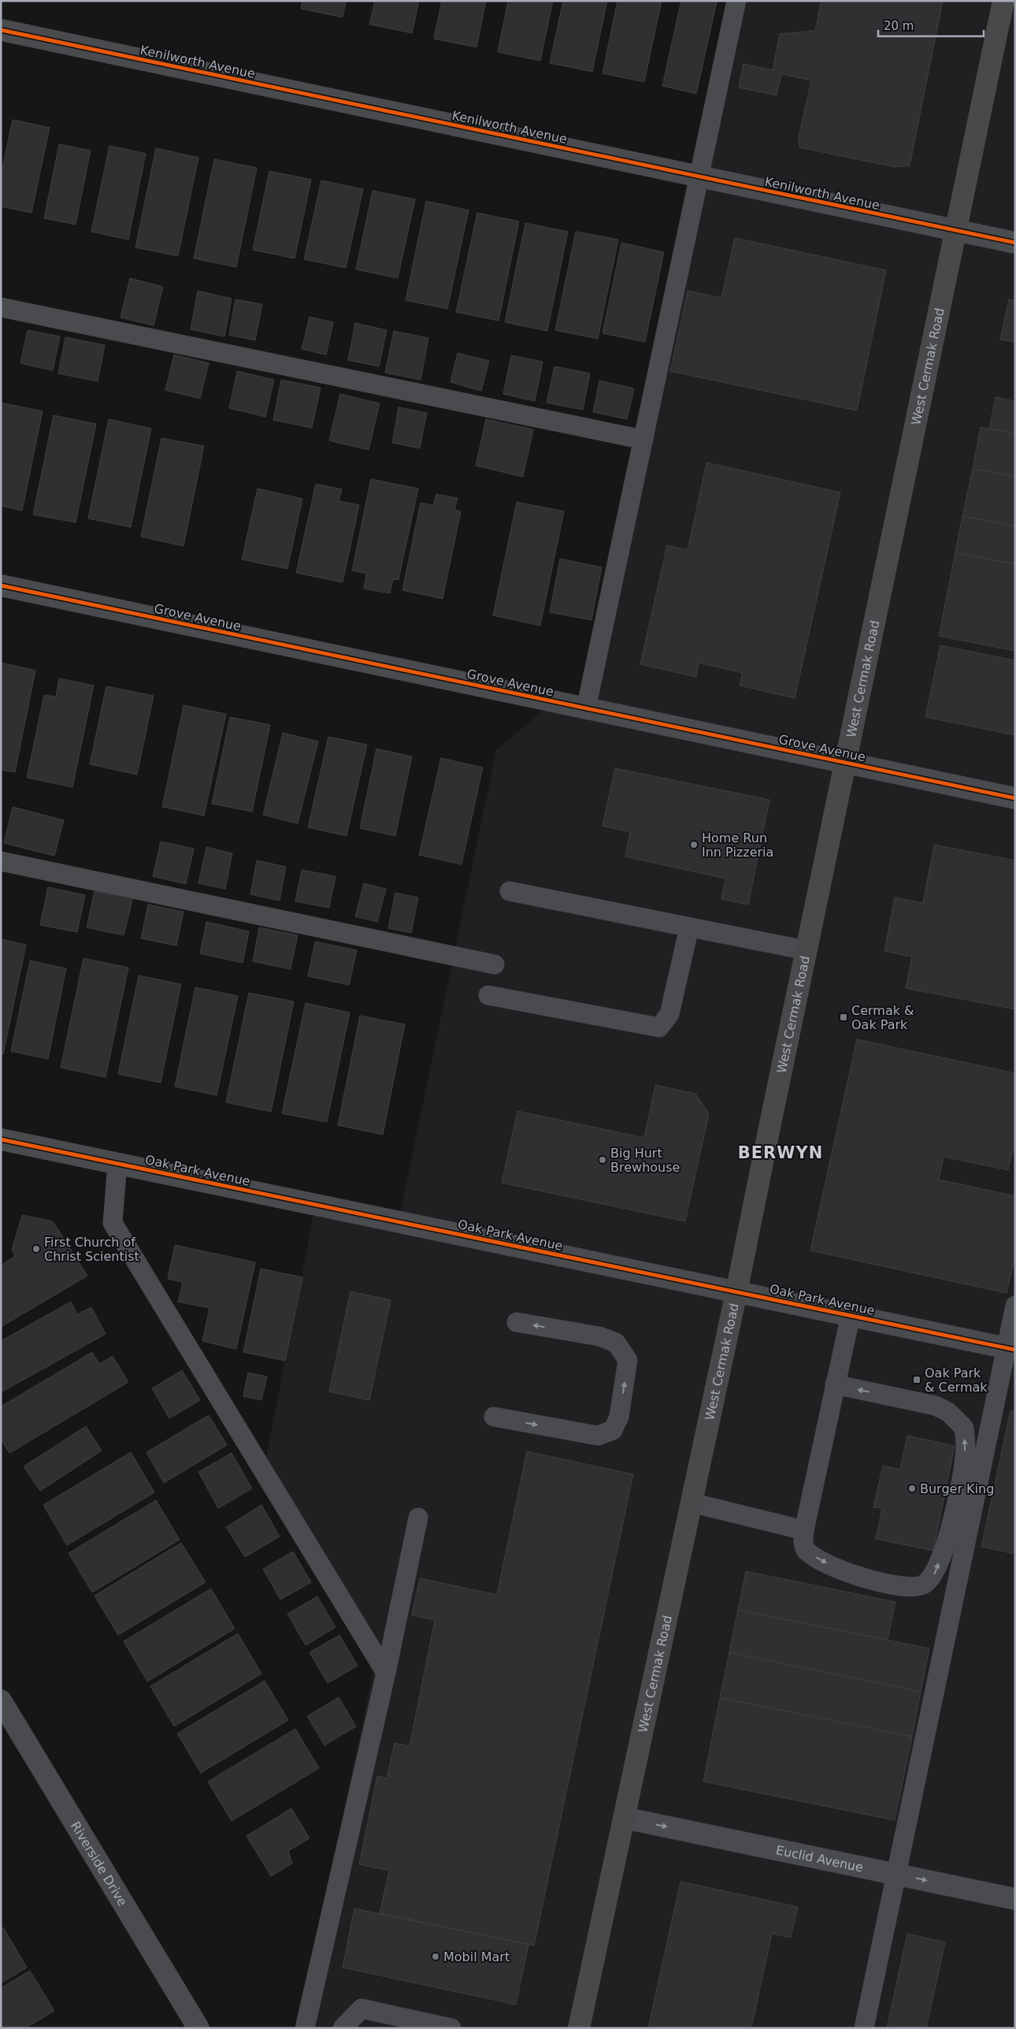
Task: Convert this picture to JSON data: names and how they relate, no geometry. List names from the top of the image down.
{
  "streets": {
    "main road": ["West Cermak Road"],
    "street": [
      "Kenilworth Avenue",
      "Grove Avenue",
      "Oak Park Avenue",
      "Euclid Avenue",
      "Riverside Drive"
    ]
  },
  "crossings": [
    ["Kenilworth Avenue", "West Cermak Road"],
    ["West Cermak Road", "Grove Avenue"],
    ["West Cermak Road", "Oak Park Avenue"],
    ["West Cermak Road", "Euclid Avenue"]
  ],
  "one_way": ["Euclid Avenue"],
  "districts": ["BERWYN"],
  "places": {
    "other": [
      "Home Run Inn Pizzeria",
      "Big Hurt Brewhouse",
      "First Church of Christ Scientist",
      "Burger King",
      "Mobil Mart"
    ],
    "transit": ["Cermak & Oak Park", "Oak Park & Cermak"]
  },
  "scale_bar": "20 m"
}
